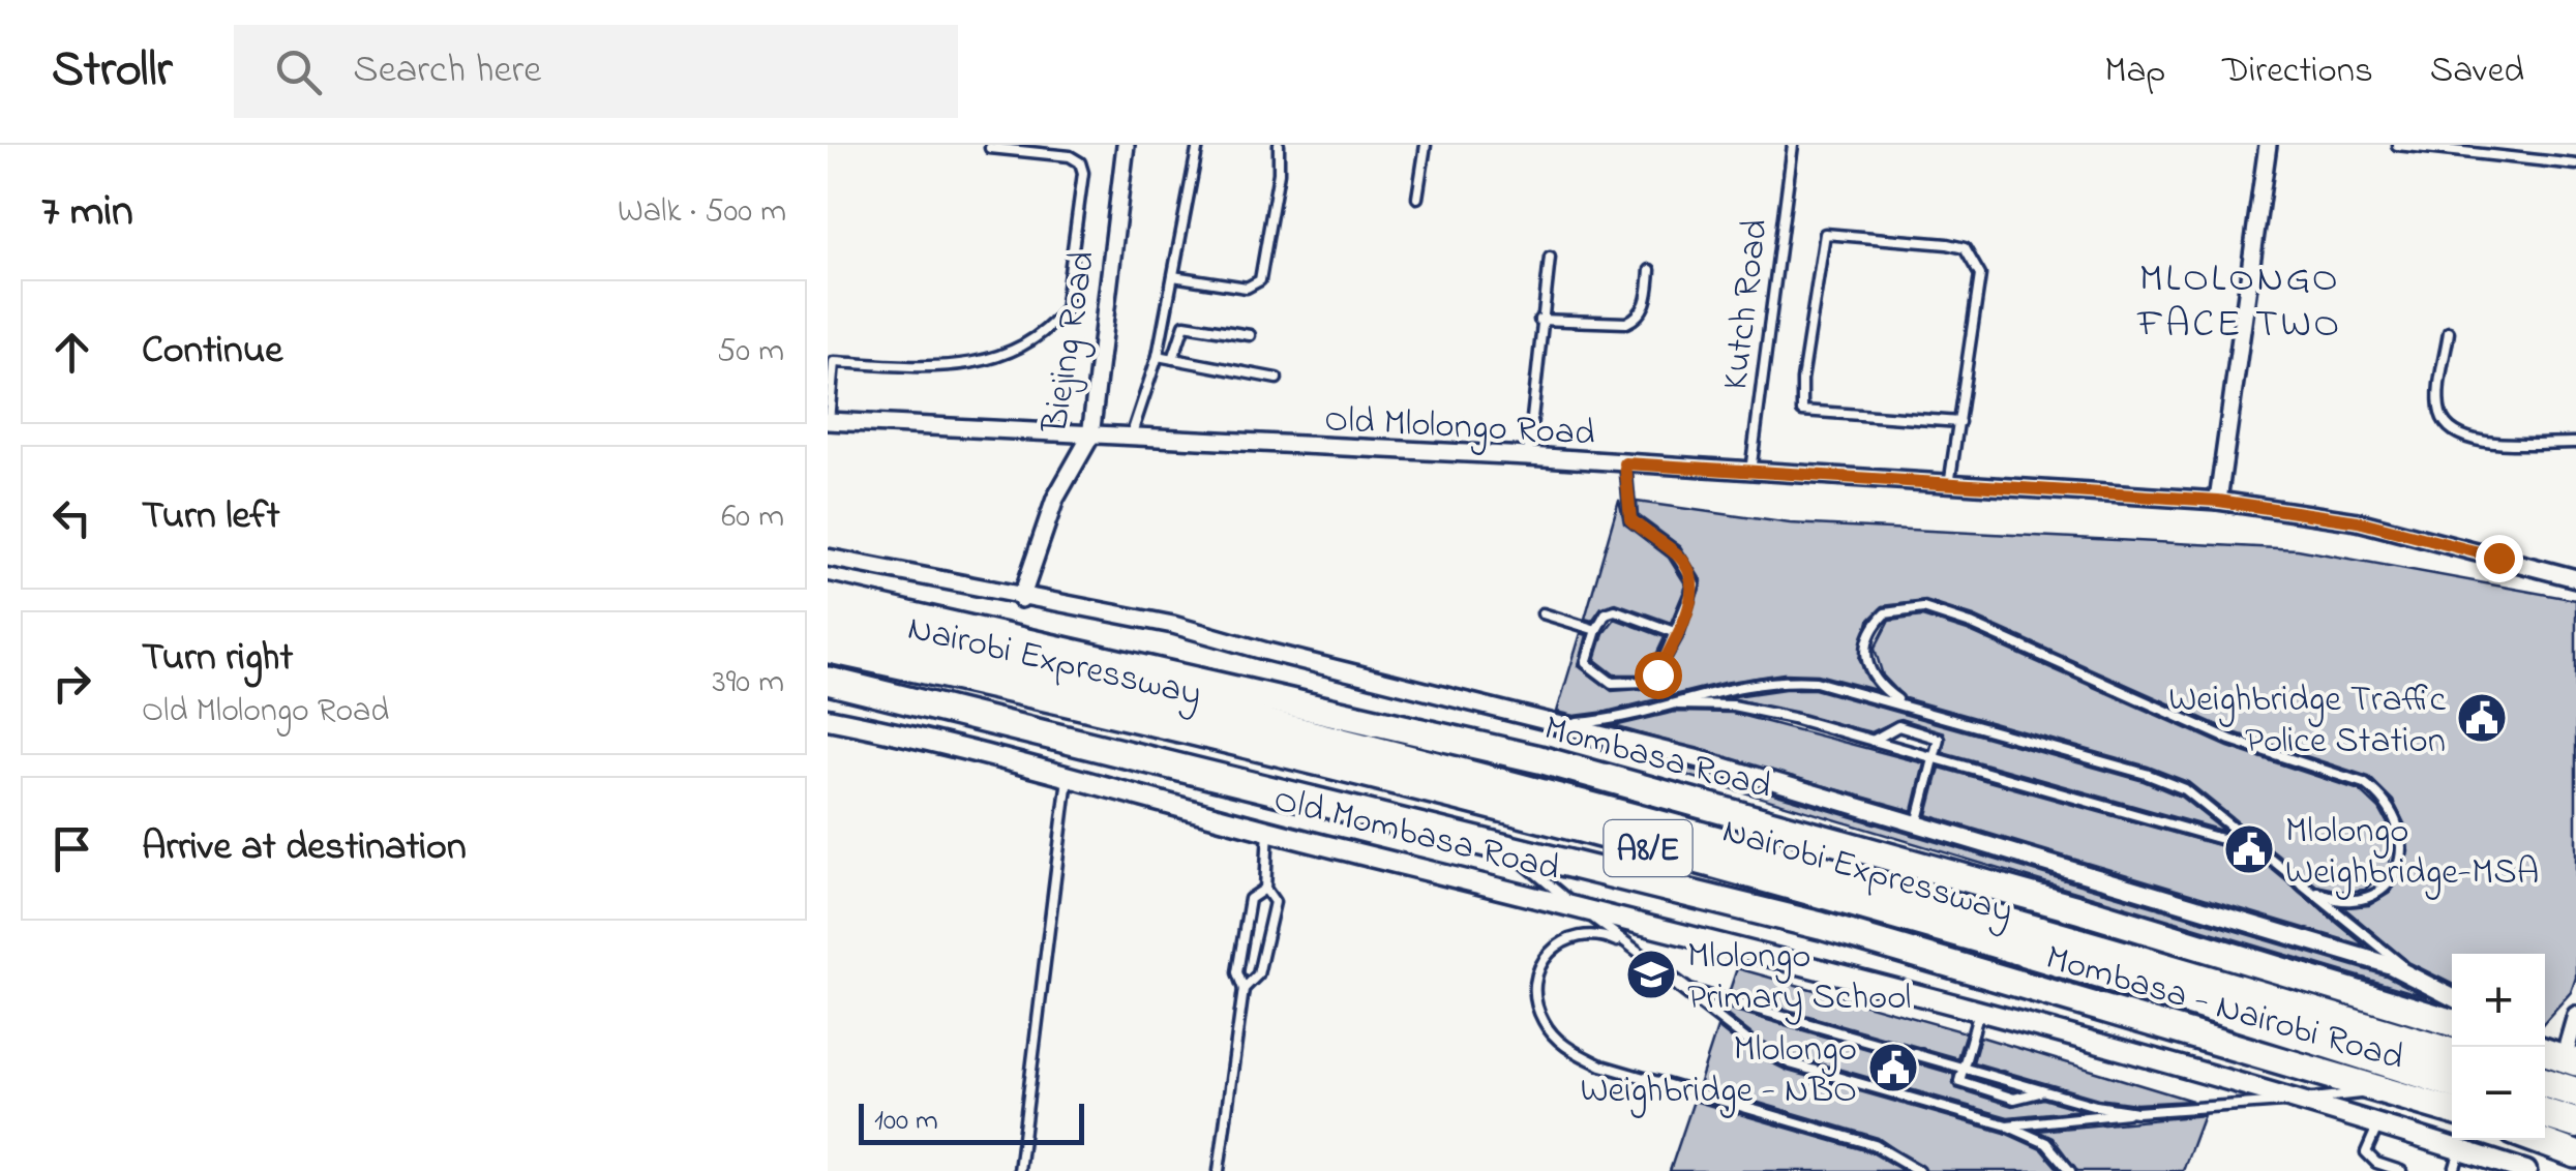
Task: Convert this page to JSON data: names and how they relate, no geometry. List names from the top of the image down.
{
  "streets": {
    "highway": [
      "Nairobi Expressway",
      "Mombasa Road",
      "A8/E",
      "Mombasa - Nairobi Road"
    ],
    "street": ["Biejing Road", "Old Mlolongo Road", "Old Mombasa Road"],
    "lane": ["Kutch Road"]
  },
  "crossings": [
    ["Kutch Road", "Old Mlolongo Road"],
    ["Biejing Road", "Old Mlolongo Road"]
  ],
  "districts": ["MLOLONGO FACE TWO"],
  "places": {
    "public building": ["Weighbridge Traffic Police Station", "Mlolongo Weighbridge-MSA", "Mlolongo Weighbridge - NBO"],
    "school or university": ["Mlolongo Primary School"]
  },
  "scale_bar": "100 m",
  "page": {
    "header": "Strollr",
    "search": "Search here",
    "nav": ["Map", "Directions", "Saved"],
    "heading": ["7 min", "Walk · 500 m"],
    "list": [
      ["Continue", "50 m"],
      ["Turn left", "60 m"],
      ["Turn right", "Old Mlolongo Road", "390 m"],
      "Arrive at destination"
    ],
    "map_buttons": ["+", "−"],
    "scale": "100 m"
  }
}
